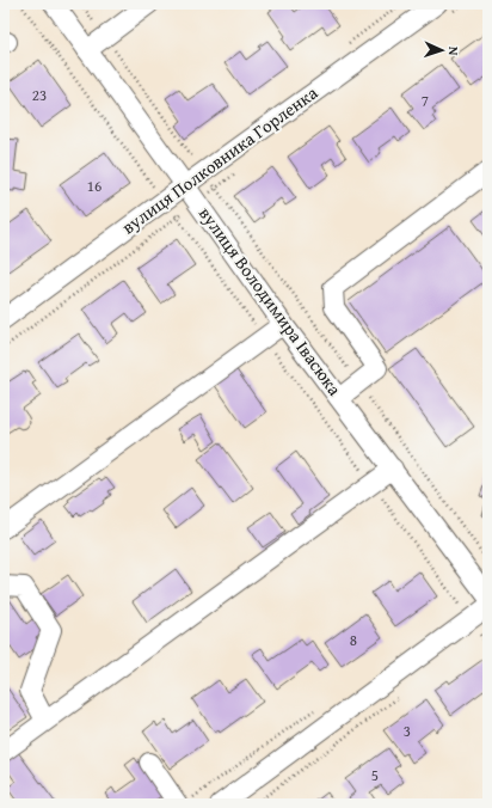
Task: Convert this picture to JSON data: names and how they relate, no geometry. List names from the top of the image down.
{
  "streets": {
    "street": ["вулиця Полковника Горленка", "вулиця Володимира Івасюка"]
  },
  "crossings": [
    ["вулиця Полковника Горленка", "вулиця Володимира Івасюка"]
  ],
  "house_numbers": [
    "23",
    "7",
    "16",
    "8",
    "3",
    "5"
  ],
  "north": "right"
}
